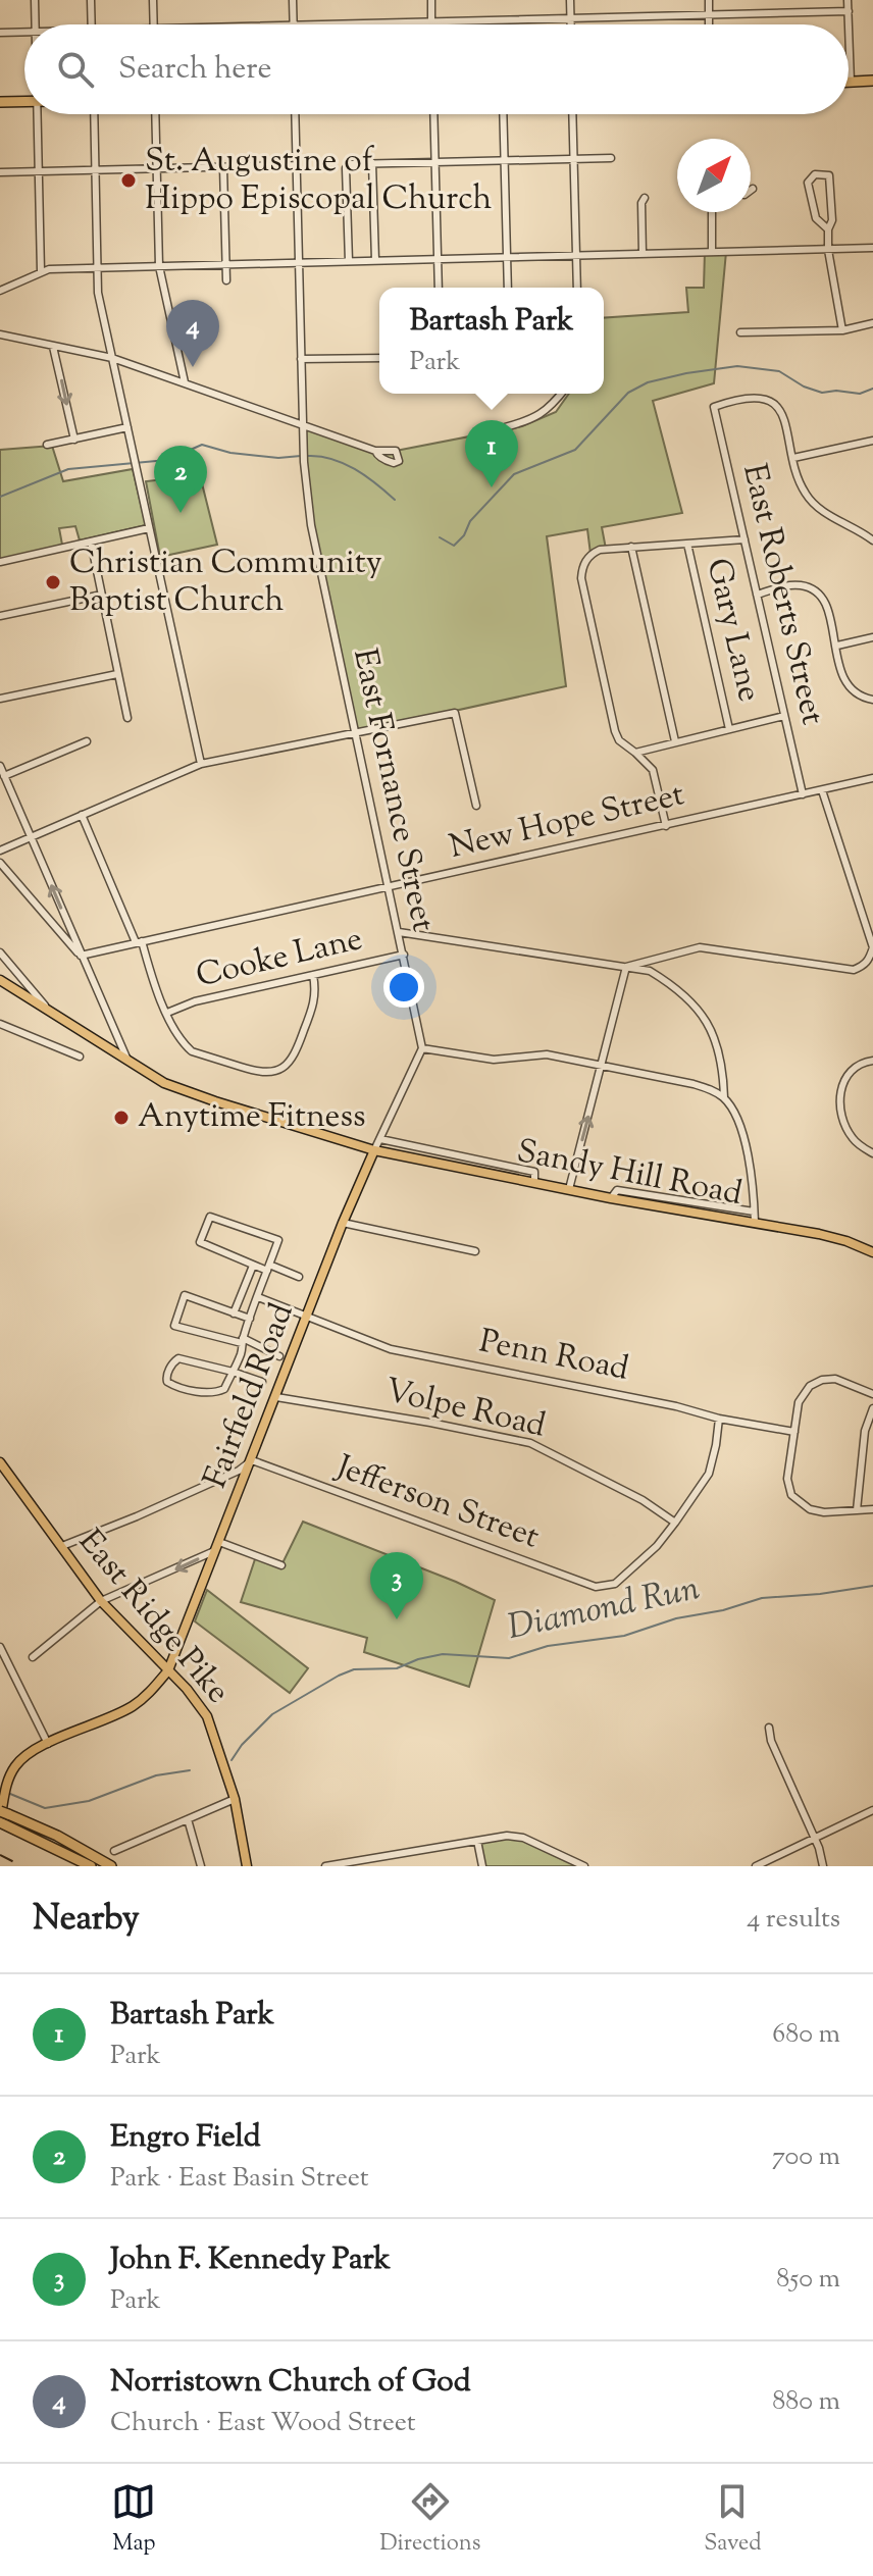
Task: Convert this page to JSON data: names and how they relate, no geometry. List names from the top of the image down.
{
  "streets": {
    "main road": ["Sandy Hill Road", "Fairfield Road", "East Ridge Pike"],
    "street": [
      "East Roberts Street",
      "Gary Lane",
      "East Fornance Street",
      "New Hope Street",
      "Cooke Lane",
      "Penn Road",
      "Volpe Road",
      "Jefferson Street"
    ]
  },
  "crossings": [
    ["East Roberts Street", "New Hope Street"],
    ["East Fornance Street", "New Hope Street"],
    ["East Fornance Street", "Cooke Lane"],
    ["Sandy Hill Road", "Fairfield Road"],
    ["Penn Road", "Fairfield Road"],
    ["Penn Road", "Jefferson Street"],
    ["Fairfield Road", "Volpe Road"],
    ["Fairfield Road", "Jefferson Street"],
    ["Fairfield Road", "East Ridge Pike"],
    ["Volpe Road", "Jefferson Street"]
  ],
  "water": ["Diamond Run"],
  "places": ["St. Augustine of Hippo Episcopal Church", "Christian Community Baptist Church", "Anytime Fitness"],
  "north": "top right",
  "page": {
    "search": "Search here",
    "popup": ["Bartash Park", "Park"],
    "pins": [
      "4",
      "1",
      "2",
      "3"
    ],
    "heading": ["Nearby", "4 results"],
    "list": [
      {
        "mark": "1",
        "name": "Bartash Park",
        "note": "Park",
        "value": "680 m"
      },
      {
        "mark": "2",
        "name": "Engro Field",
        "note": "Park · East Basin Street",
        "value": "700 m"
      },
      {
        "mark": "3",
        "name": "John F. Kennedy Park",
        "note": "Park",
        "value": "850 m"
      },
      {
        "mark": "4",
        "name": "Norristown Church of God",
        "note": "Church · East Wood Street",
        "value": "880 m"
      }
    ],
    "nav": ["Map", "Directions", "Saved"]
  }
}
